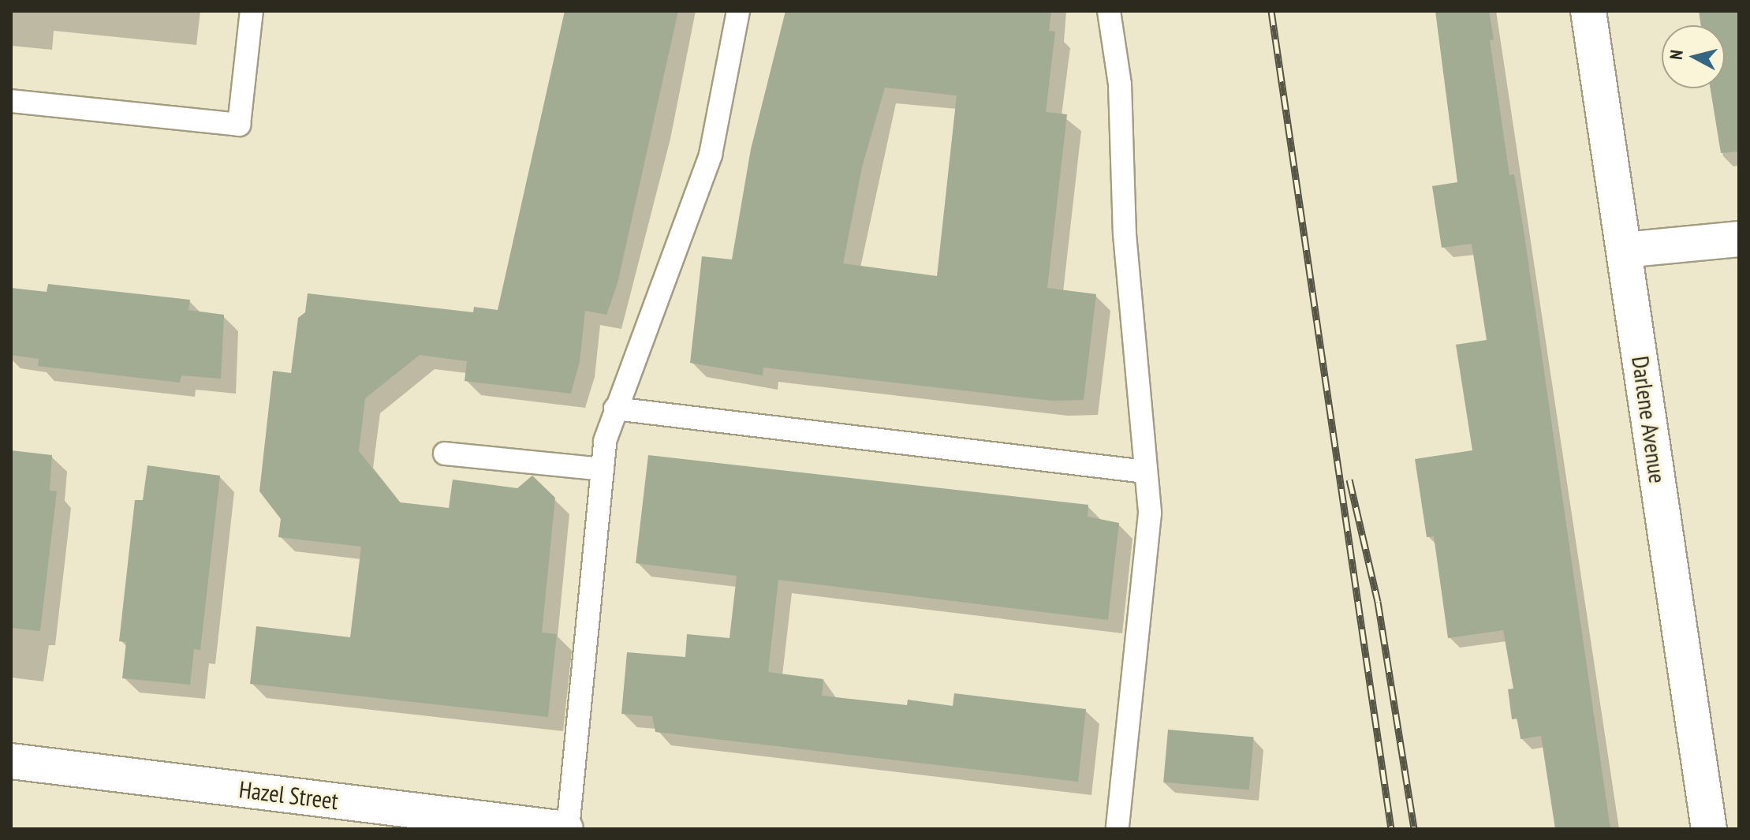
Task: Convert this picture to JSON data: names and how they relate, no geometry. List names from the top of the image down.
{
  "streets": {
    "street": ["Darlene Avenue", "Hazel Street"]
  },
  "north": "left"
}
